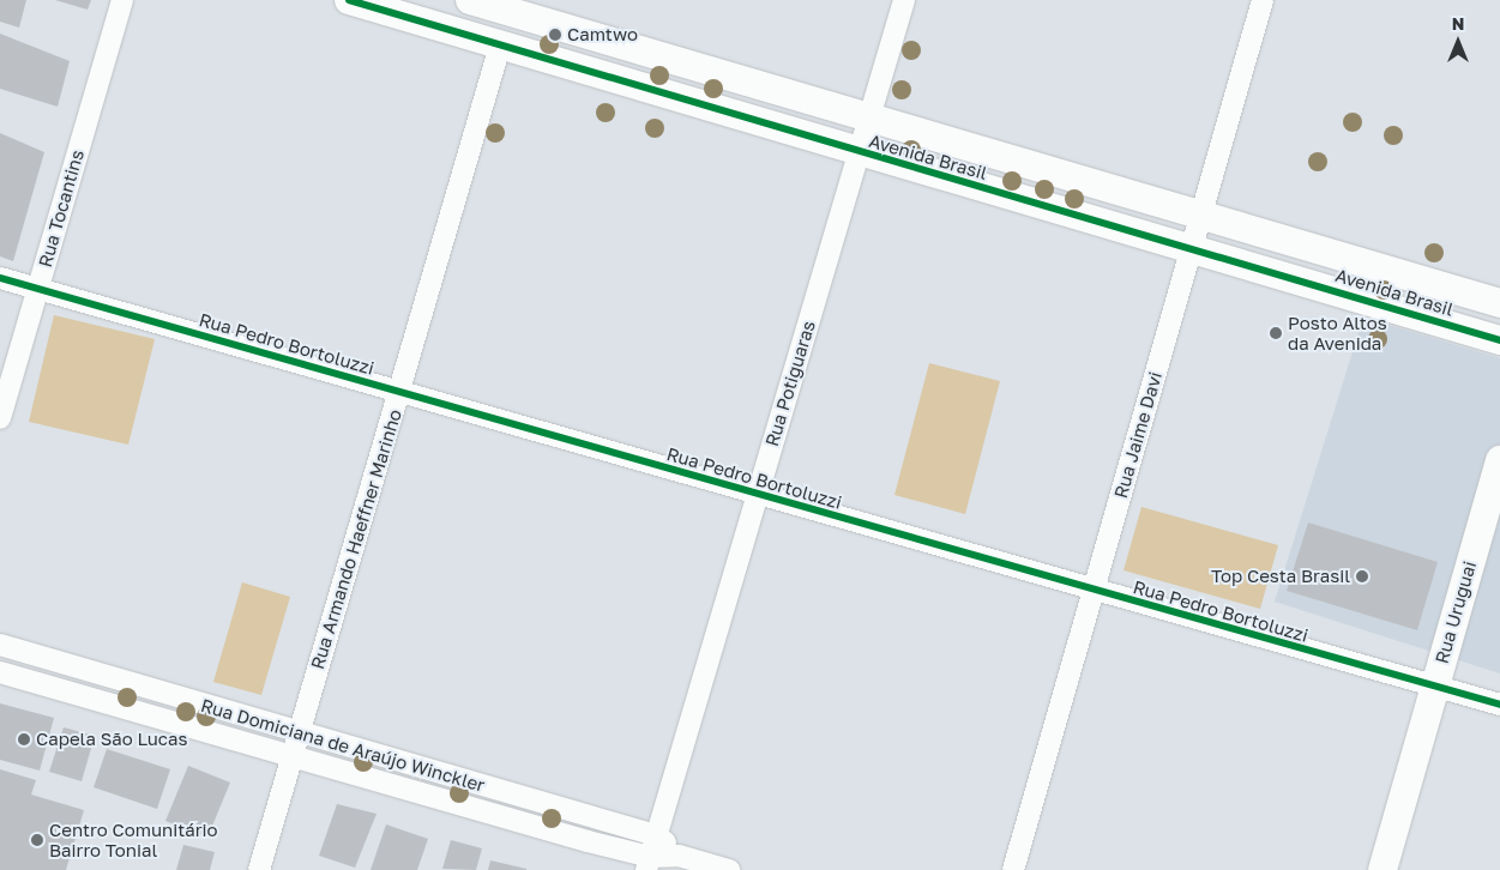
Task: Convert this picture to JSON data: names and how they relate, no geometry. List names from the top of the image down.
{
  "streets": {
    "main road": ["Avenida Brasil", "Rua Armando Haeffner Marinho", "Rua Uruguai"],
    "street": [
      "Rua Tocantins",
      "Rua Pedro Bortoluzzi",
      "Rua Potiguaras",
      "Rua Jaime Davi",
      "Rua Domiciana de Araújo Winckler"
    ]
  },
  "crossings": [
    ["Avenida Brasil", "Rua Potiguaras"],
    ["Avenida Brasil", "Rua Jaime Davi"],
    ["Avenida Brasil", "Rua Armando Haeffner Marinho"],
    ["Rua Tocantins", "Rua Pedro Bortoluzzi"],
    ["Rua Pedro Bortoluzzi", "Rua Potiguaras"],
    ["Rua Pedro Bortoluzzi", "Rua Jaime Davi"],
    ["Rua Pedro Bortoluzzi", "Rua Armando Haeffner Marinho"],
    ["Rua Pedro Bortoluzzi", "Rua Uruguai"],
    ["Rua Potiguaras", "Rua Domiciana de Araújo Winckler"],
    ["Rua Armando Haeffner Marinho", "Rua Domiciana de Araújo Winckler"]
  ],
  "places": [
    "Camtwo",
    "Posto Altos da Avenida",
    "Top Cesta Brasil",
    "Capela São Lucas",
    "Centro Comunitário Bairro Tonial"
  ],
  "north": "top"
}
